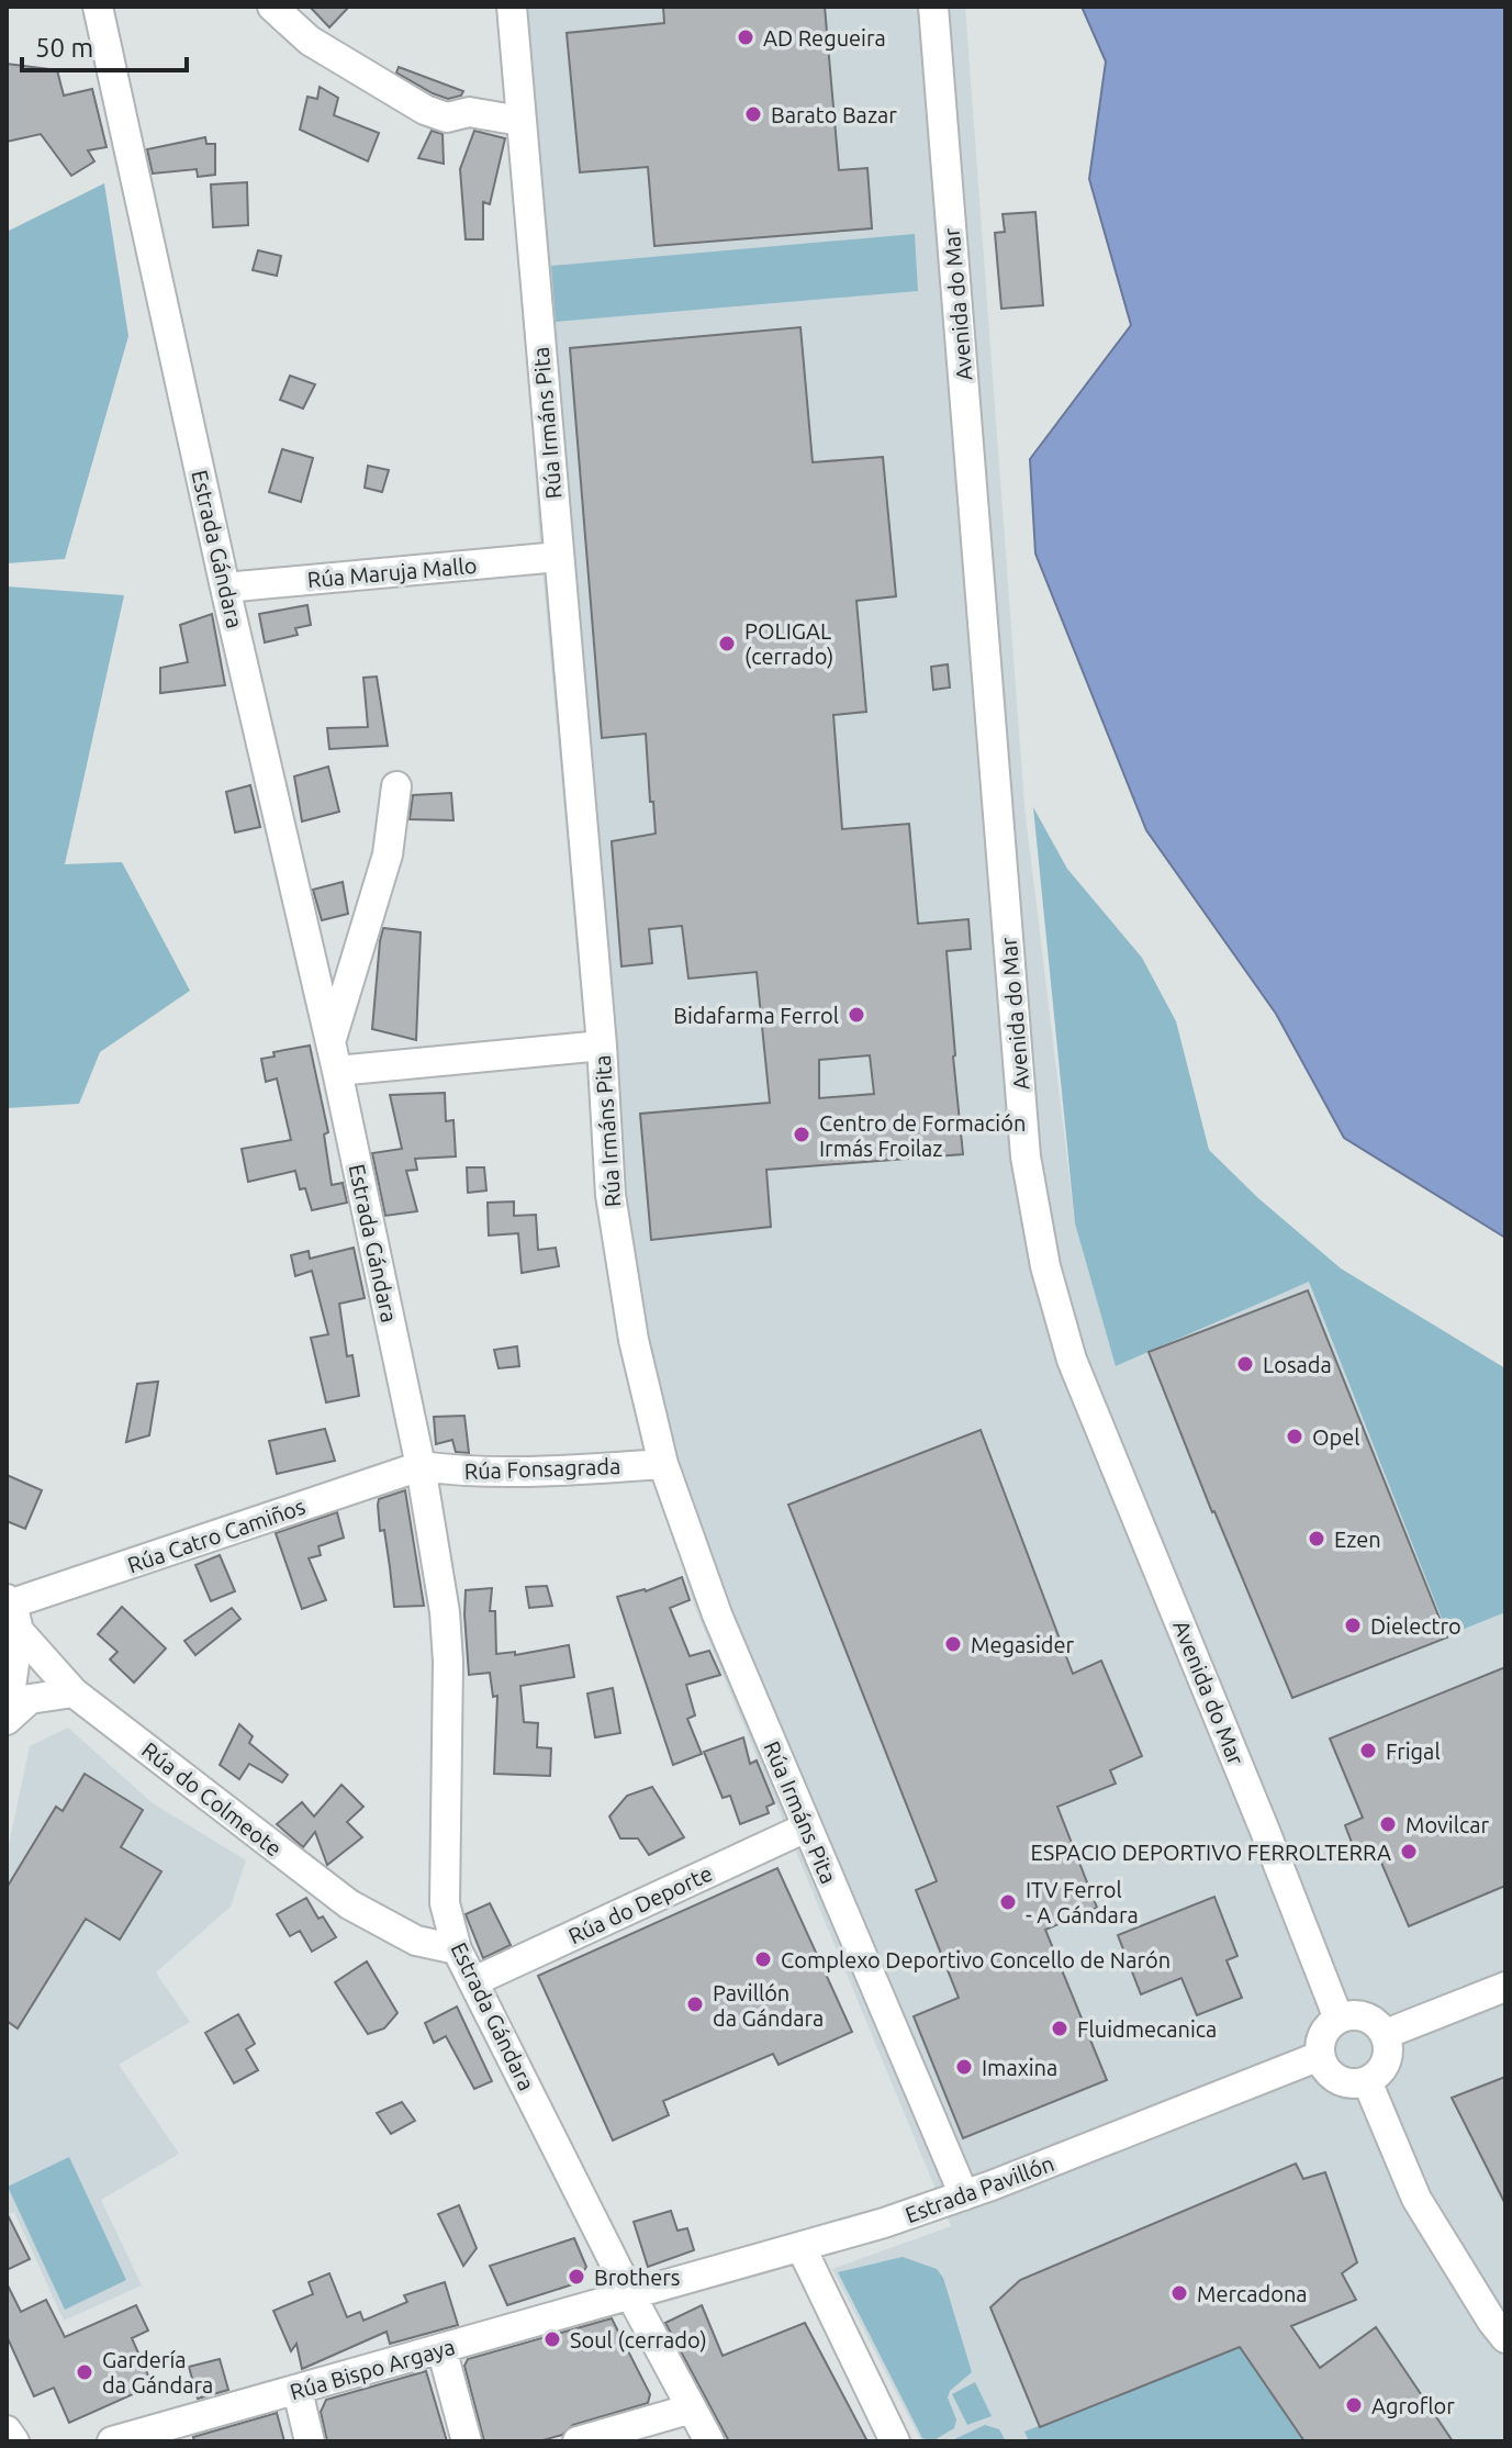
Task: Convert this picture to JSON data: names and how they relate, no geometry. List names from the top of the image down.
{
  "streets": {
    "street": [
      "Avenida do Mar",
      "Rúa Irmáns Pita",
      "Estrada Gándara",
      "Rúa Maruja Mallo",
      "Rúa Fonsagrada",
      "Rúa Catro Camiños",
      "Rúa do Colmeote",
      "Rúa do Deporte",
      "Estrada Pavillón",
      "Rúa Bispo Argaya"
    ]
  },
  "crossings": [
    ["Avenida do Mar", "Estrada Pavillón"],
    ["Rúa Irmáns Pita", "Rúa Maruja Mallo"],
    ["Rúa Irmáns Pita", "Rúa Fonsagrada"],
    ["Rúa Irmáns Pita", "Rúa do Deporte"],
    ["Rúa Irmáns Pita", "Estrada Pavillón"],
    ["Estrada Gándara", "Rúa Maruja Mallo"],
    ["Estrada Gándara", "Rúa Fonsagrada"],
    ["Estrada Gándara", "Rúa Catro Camiños"],
    ["Estrada Gándara", "Rúa do Colmeote"],
    ["Estrada Gándara", "Rúa do Deporte"],
    ["Estrada Gándara", "Estrada Pavillón"],
    ["Estrada Gándara", "Rúa Bispo Argaya"],
    ["Rúa Fonsagrada", "Rúa Catro Camiños"],
    ["Rúa Catro Camiños", "Rúa do Colmeote"],
    ["Estrada Pavillón", "Rúa Bispo Argaya"]
  ],
  "places": [
    "AD Regueira",
    "Barato Bazar",
    "POLIGAL (cerrado)",
    "Bidafarma Ferrol",
    "Centro de Formación Irmás Froilaz",
    "Losada",
    "Opel",
    "Ezen",
    "Dielectro",
    "Megasider",
    "Frigal",
    "Movilcar",
    "ESPACIO DEPORTIVO FERROLTERRA",
    "ITV Ferrol - A Gándara",
    "Complexo Deportivo Concello de Narón",
    "Pavillón da Gándara",
    "Fluidmecanica",
    "Imaxina",
    "Brothers",
    "Mercadona",
    "Soul (cerrado)",
    "Gardería da Gándara",
    "Agroflor"
  ],
  "scale_bar": "50 m"
}
